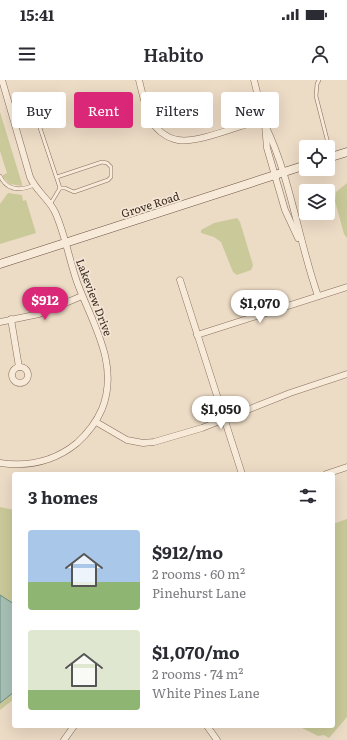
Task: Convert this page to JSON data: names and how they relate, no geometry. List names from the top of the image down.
{
  "streets": {
    "street": ["Grove Road", "Lakeview Drive"]
  },
  "crossings": [
    ["Grove Road", "Lakeview Drive"]
  ],
  "page": {
    "status": "15:41",
    "header": "Habito",
    "chip": [
      "Buy",
      "Rent",
      "Filters",
      "New"
    ],
    "price": ["$912", "$1,070", "$1,050"],
    "heading": "3 homes",
    "list": [
      {
        "name": "$912/mo",
        "note": "2 rooms · 60 m² · Pinehurst Lane"
      },
      {
        "name": "$1,070/mo",
        "note": "2 rooms · 74 m² · White Pines Lane"
      }
    ]
  }
}
